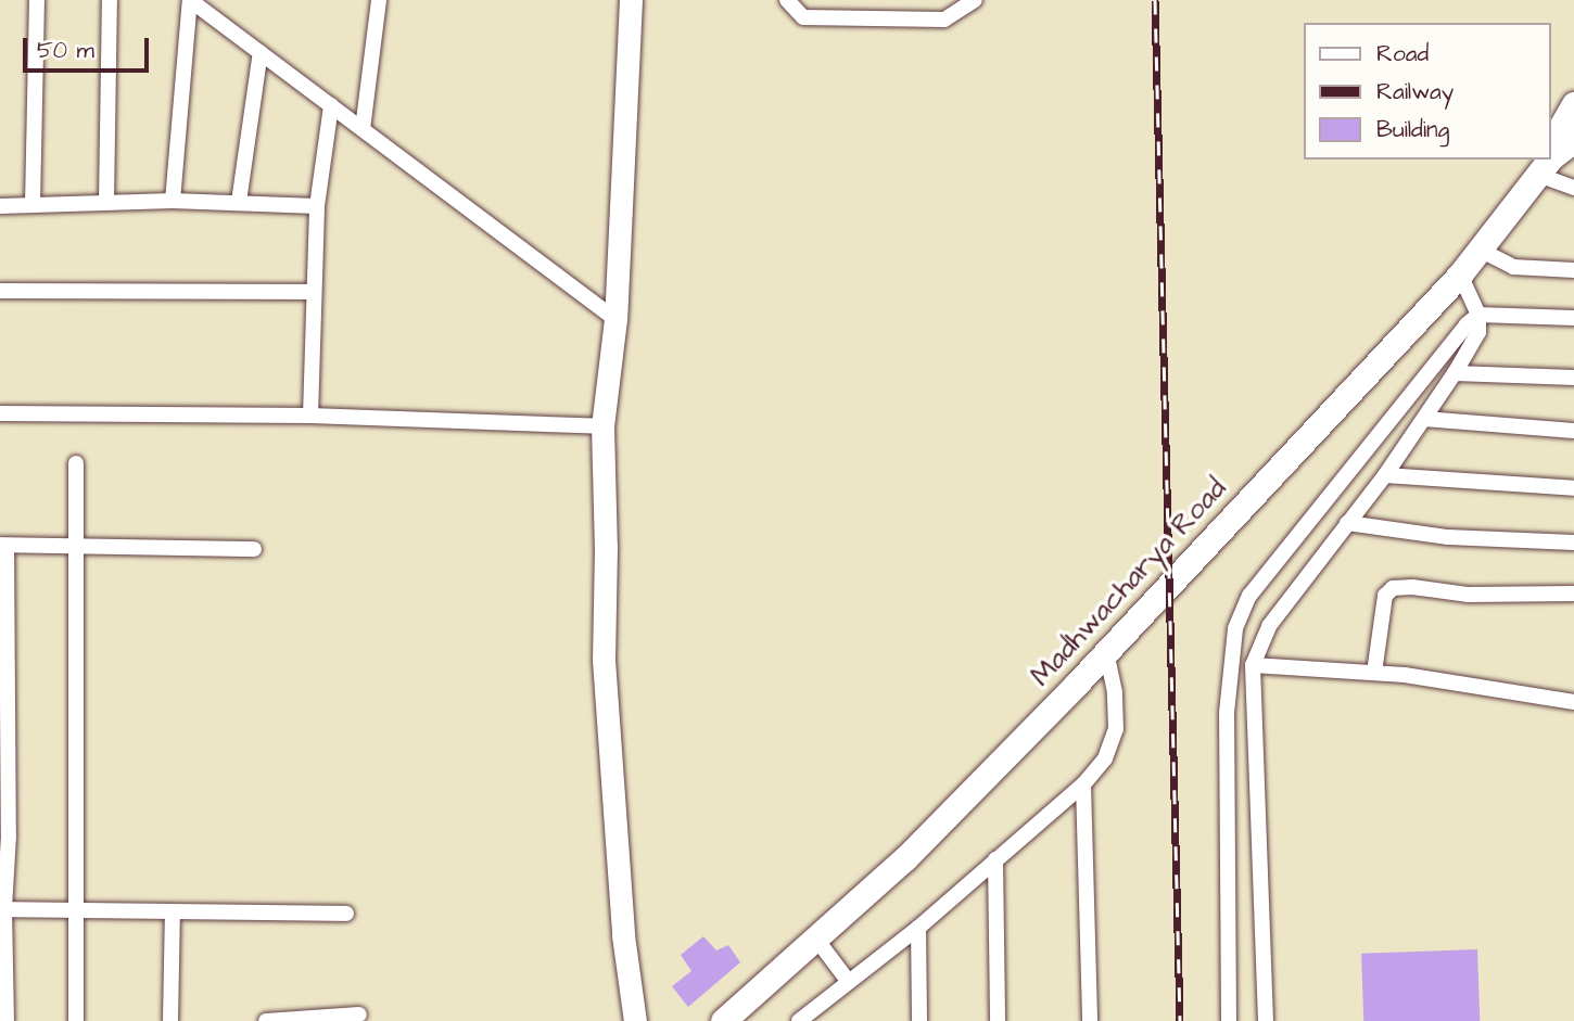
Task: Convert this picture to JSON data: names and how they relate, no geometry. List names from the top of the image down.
{
  "streets": {
    "main road": ["Madhwacharya Road"]
  },
  "legend": ["Road", "Railway", "Building"],
  "scale_bar": "50 m"
}
